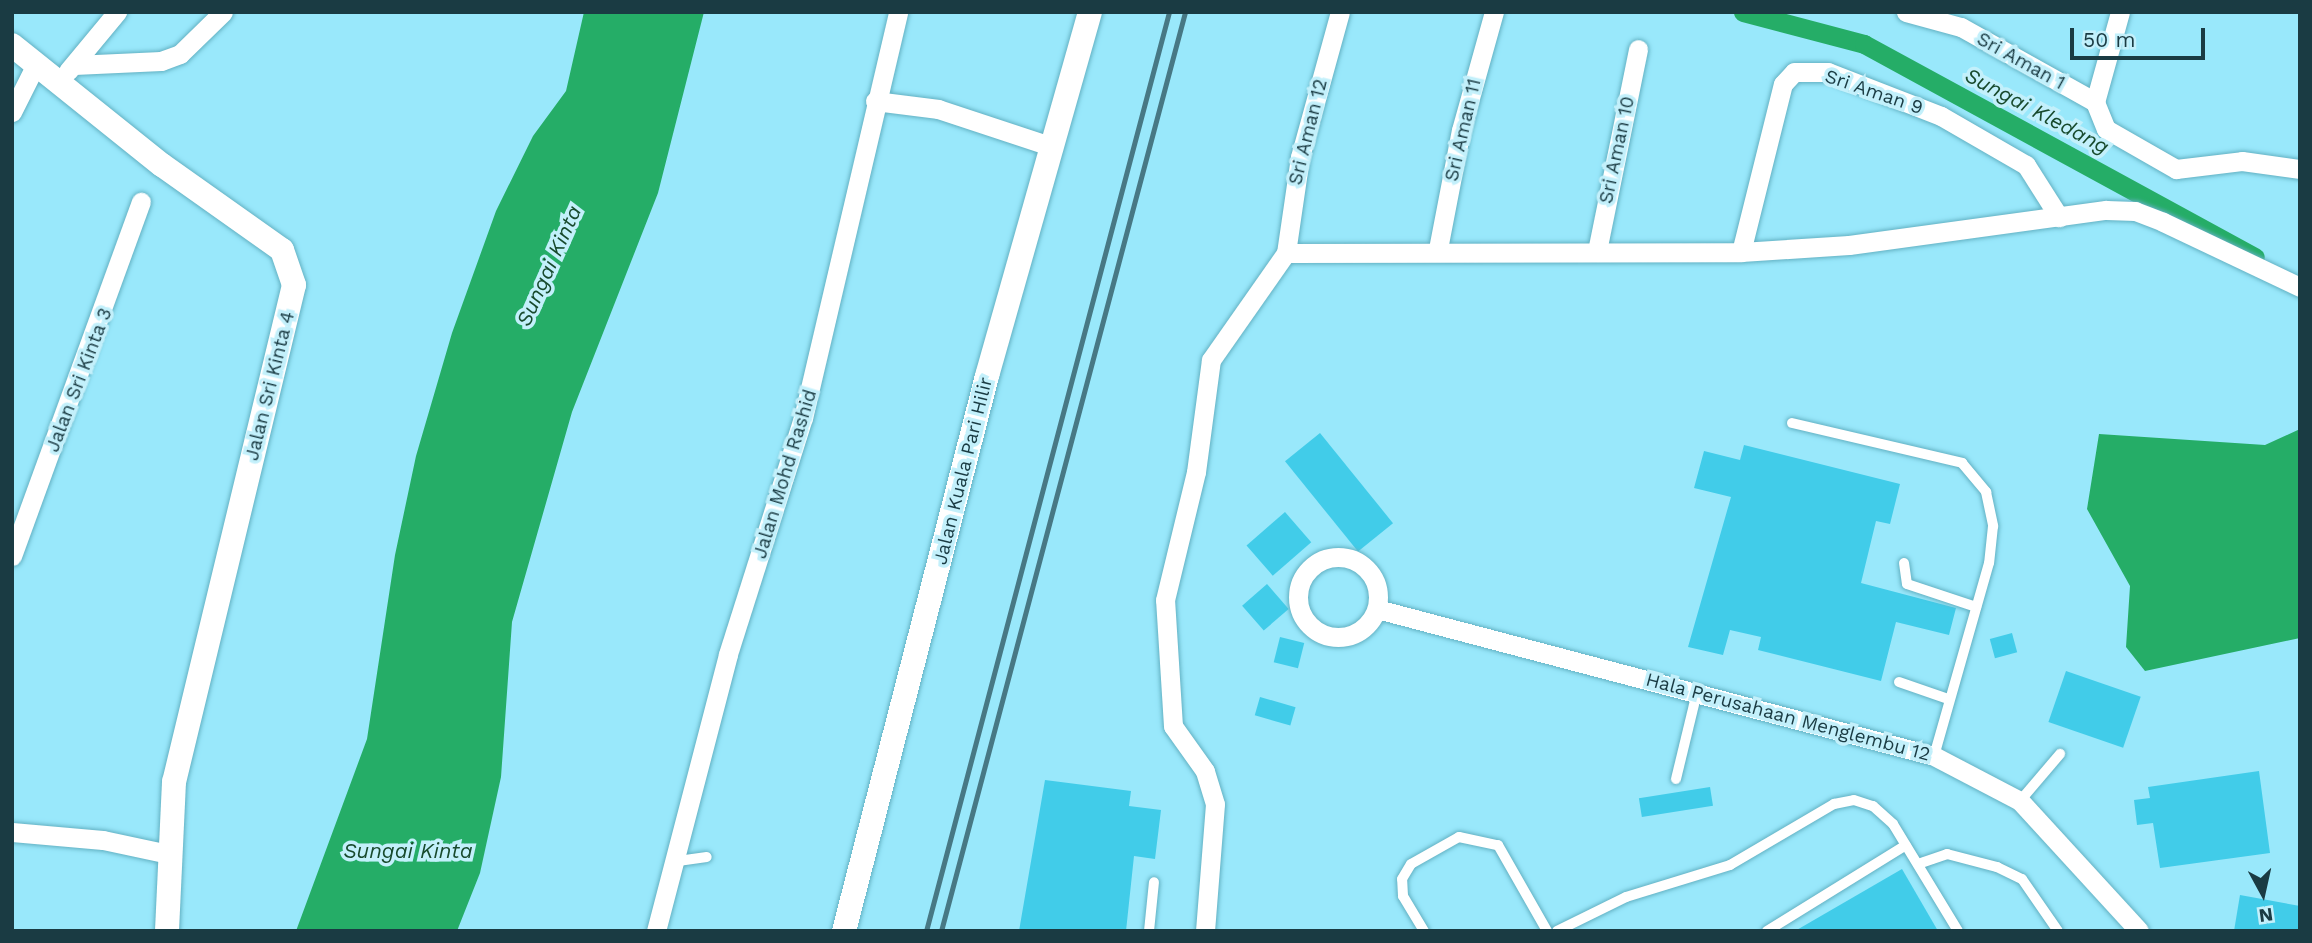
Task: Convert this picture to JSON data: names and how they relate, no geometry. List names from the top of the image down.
{
  "streets": {
    "street": [
      "Sri Aman 1",
      "Sri Aman 9",
      "Sri Aman 11",
      "Sri Aman 12",
      "Sri Aman 10",
      "Jalan Sri Kinta 3",
      "Jalan Sri Kinta 4",
      "Jalan Kuala Pari Hilir",
      "Jalan Mohd Rashid",
      "Hala Perusahaan Menglembu 12"
    ]
  },
  "water": ["Sungai Kledang", "Sungai Kinta"],
  "scale_bar": "50 m",
  "north": "bottom"
}
